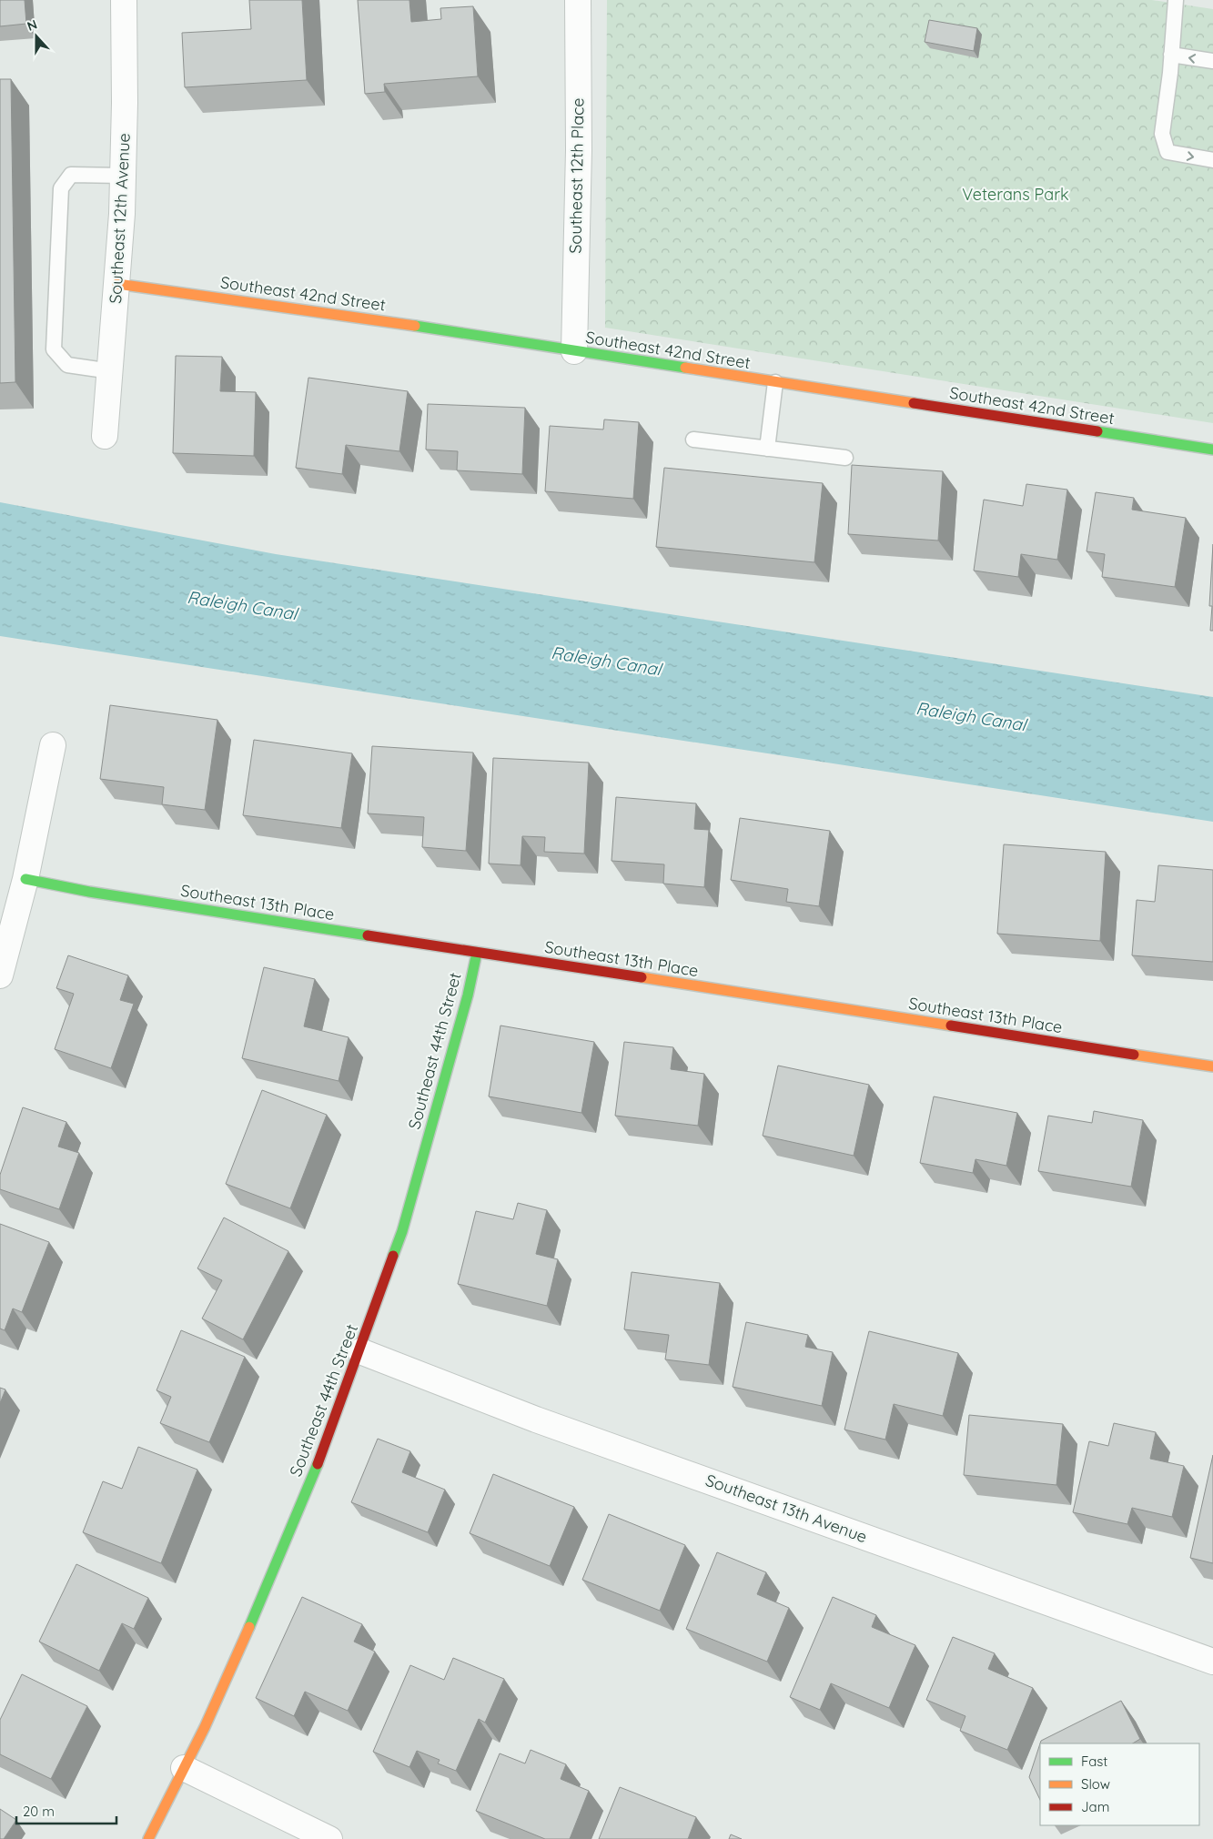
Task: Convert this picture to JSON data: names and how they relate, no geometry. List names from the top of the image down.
{
  "streets": {
    "street": [
      "Southeast 12th Place",
      "Southeast 12th Avenue",
      "Southeast 42nd Street",
      "Southeast 13th Place",
      "Southeast 44th Street",
      "Southeast 13th Avenue"
    ]
  },
  "crossings": [
    ["Southeast 12th Place", "Southeast 42nd Street"],
    ["Southeast 12th Avenue", "Southeast 42nd Street"],
    ["Southeast 13th Place", "Southeast 44th Street"],
    ["Southeast 44th Street", "Southeast 13th Avenue"]
  ],
  "water": ["Raleigh Canal"],
  "parks": ["Veterans Park"],
  "legend": ["Fast", "Slow", "Jam"],
  "scale_bar": "20 m",
  "north": "top"
}
